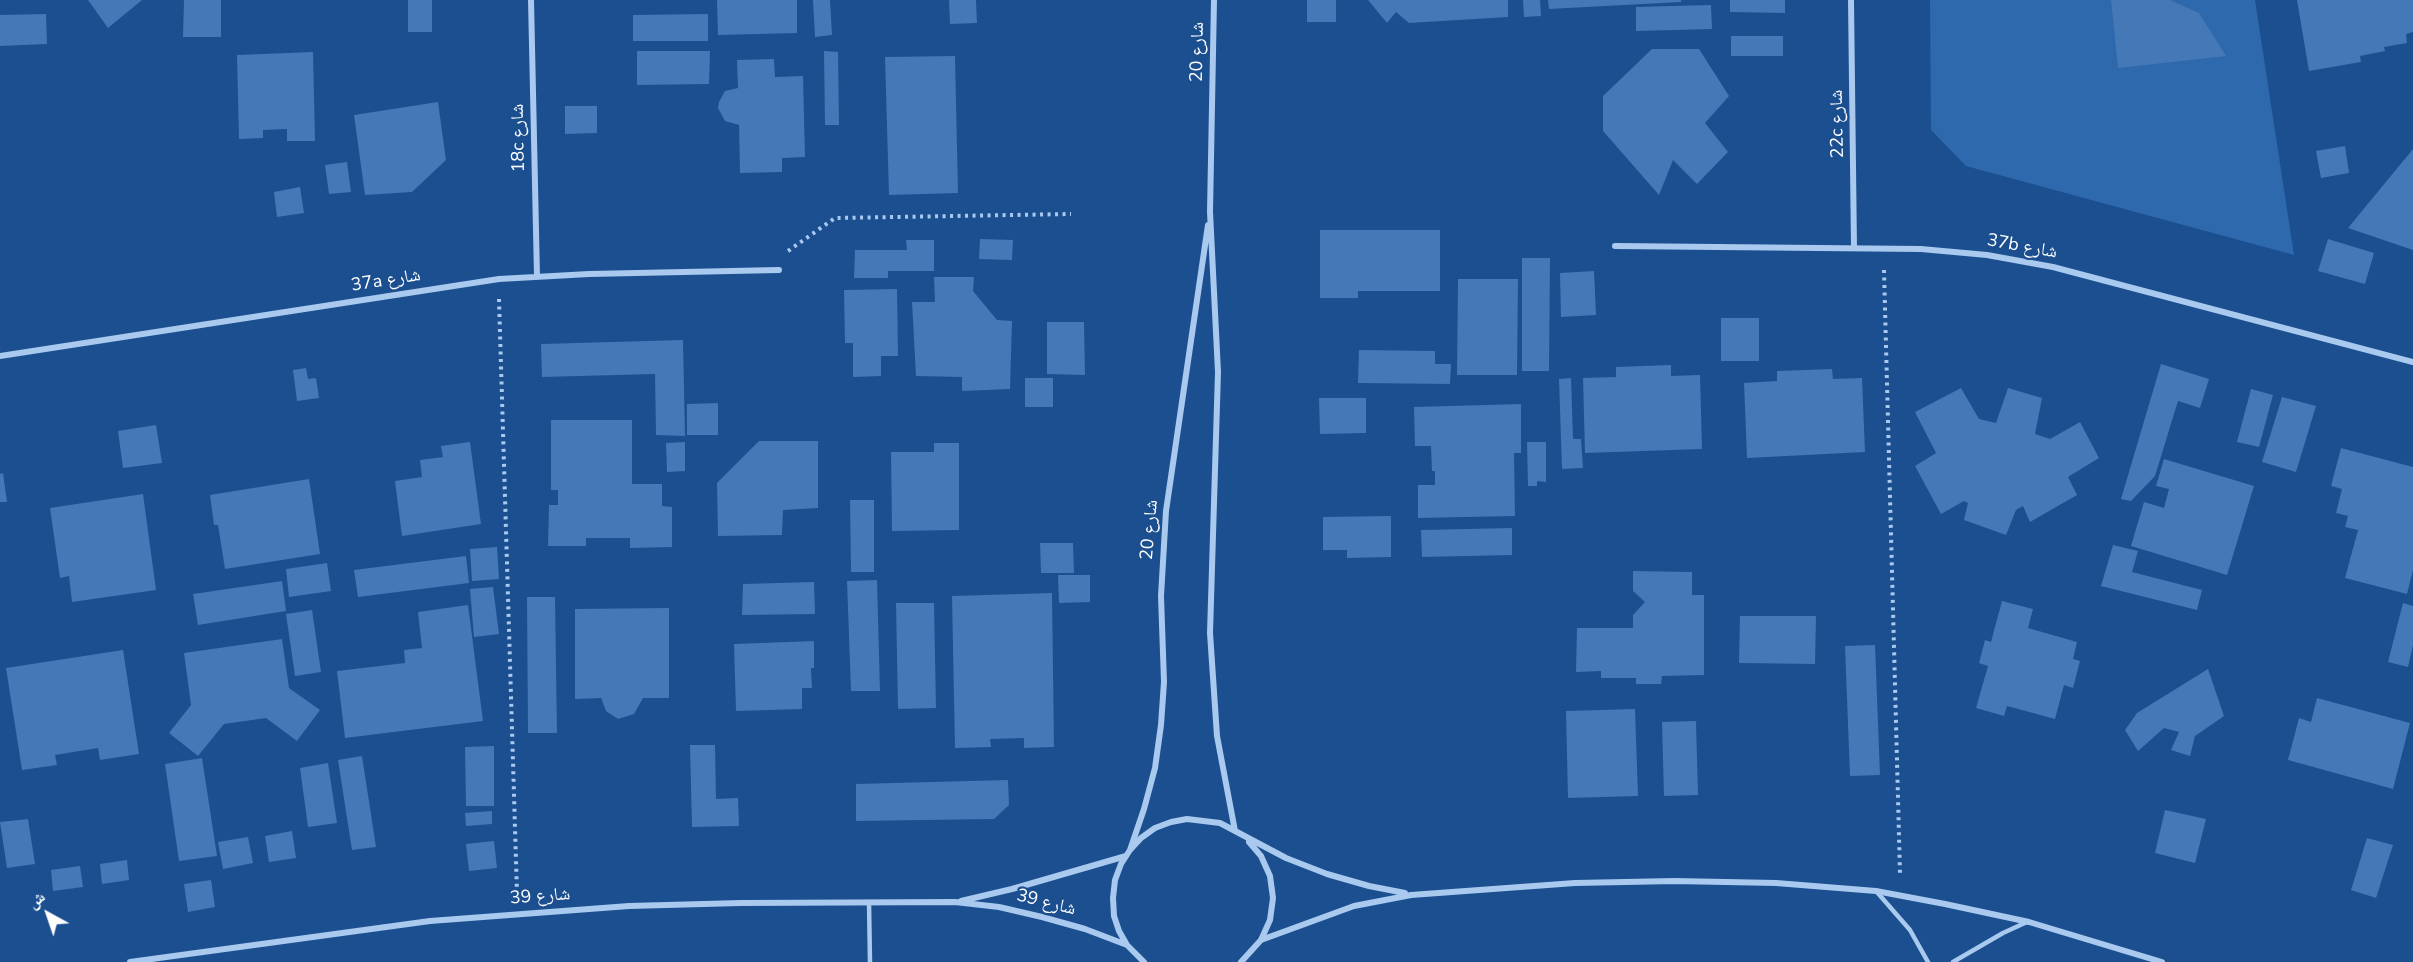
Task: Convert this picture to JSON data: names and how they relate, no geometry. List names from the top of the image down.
{
  "streets": {
    "street": [
      "شارع 20",
      "22c شارع",
      "18c شارع",
      "37b شارع",
      "37a شارع",
      "شارع 39"
    ]
  },
  "crossings": [
    ["شارع 20", "شارع 39"],
    ["22c شارع", "37b شارع"],
    ["18c شارع", "37a شارع"]
  ],
  "north": "top left"
}
